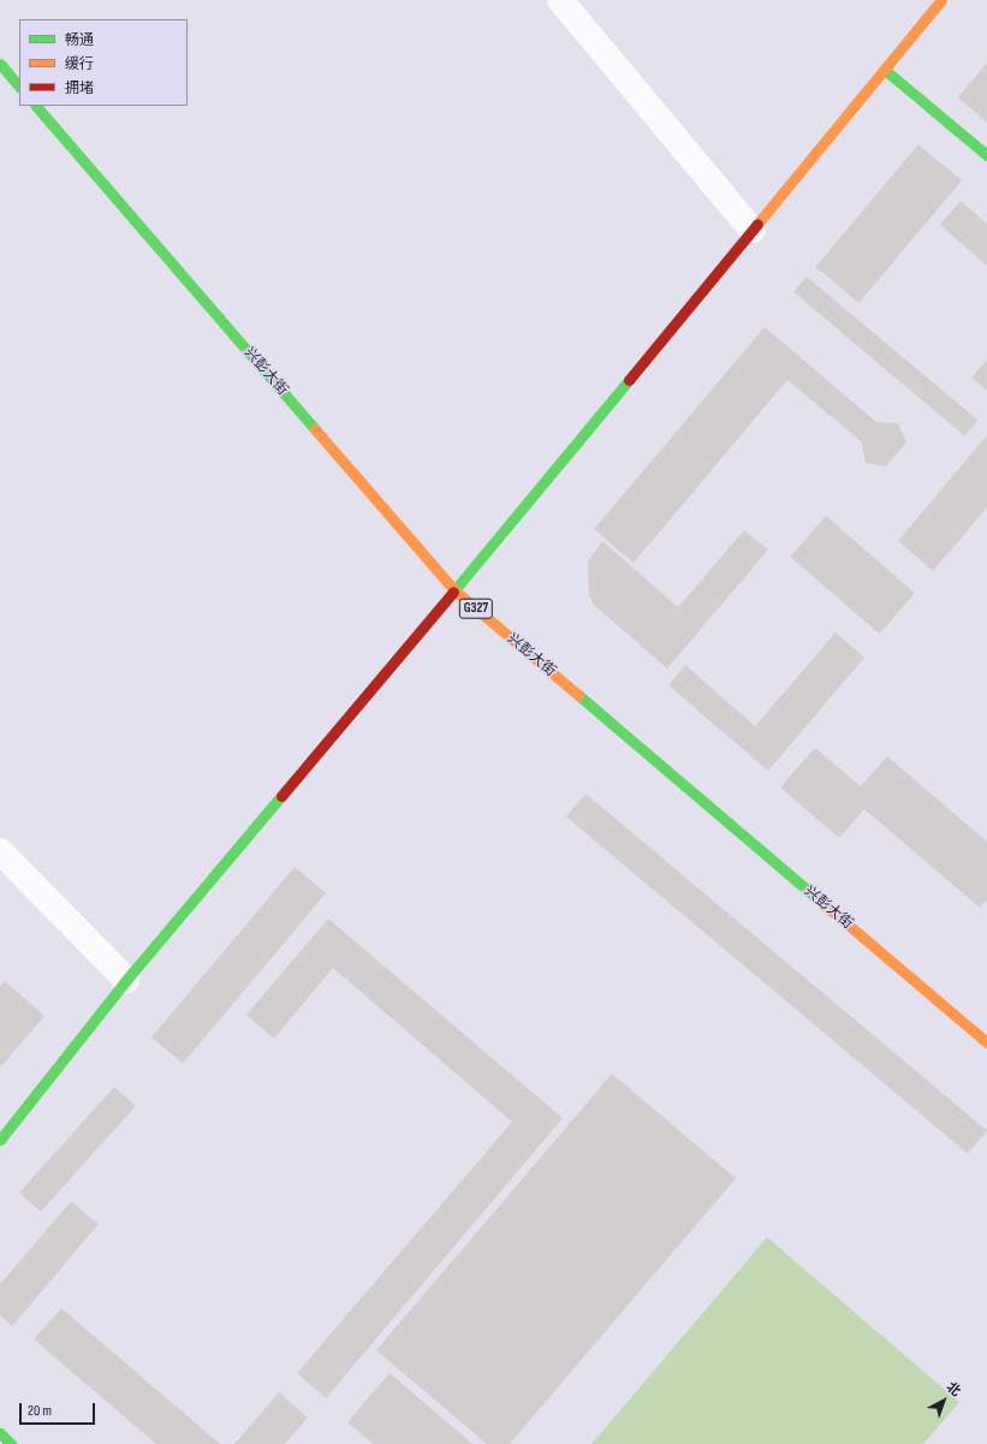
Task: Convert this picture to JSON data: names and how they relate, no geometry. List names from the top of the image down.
{
  "streets": {
    "main road": ["兴彭大街", "G327"]
  },
  "legend": ["畅通", "缓行", "拥堵"],
  "scale_bar": "20 m",
  "north": "top right"
}
